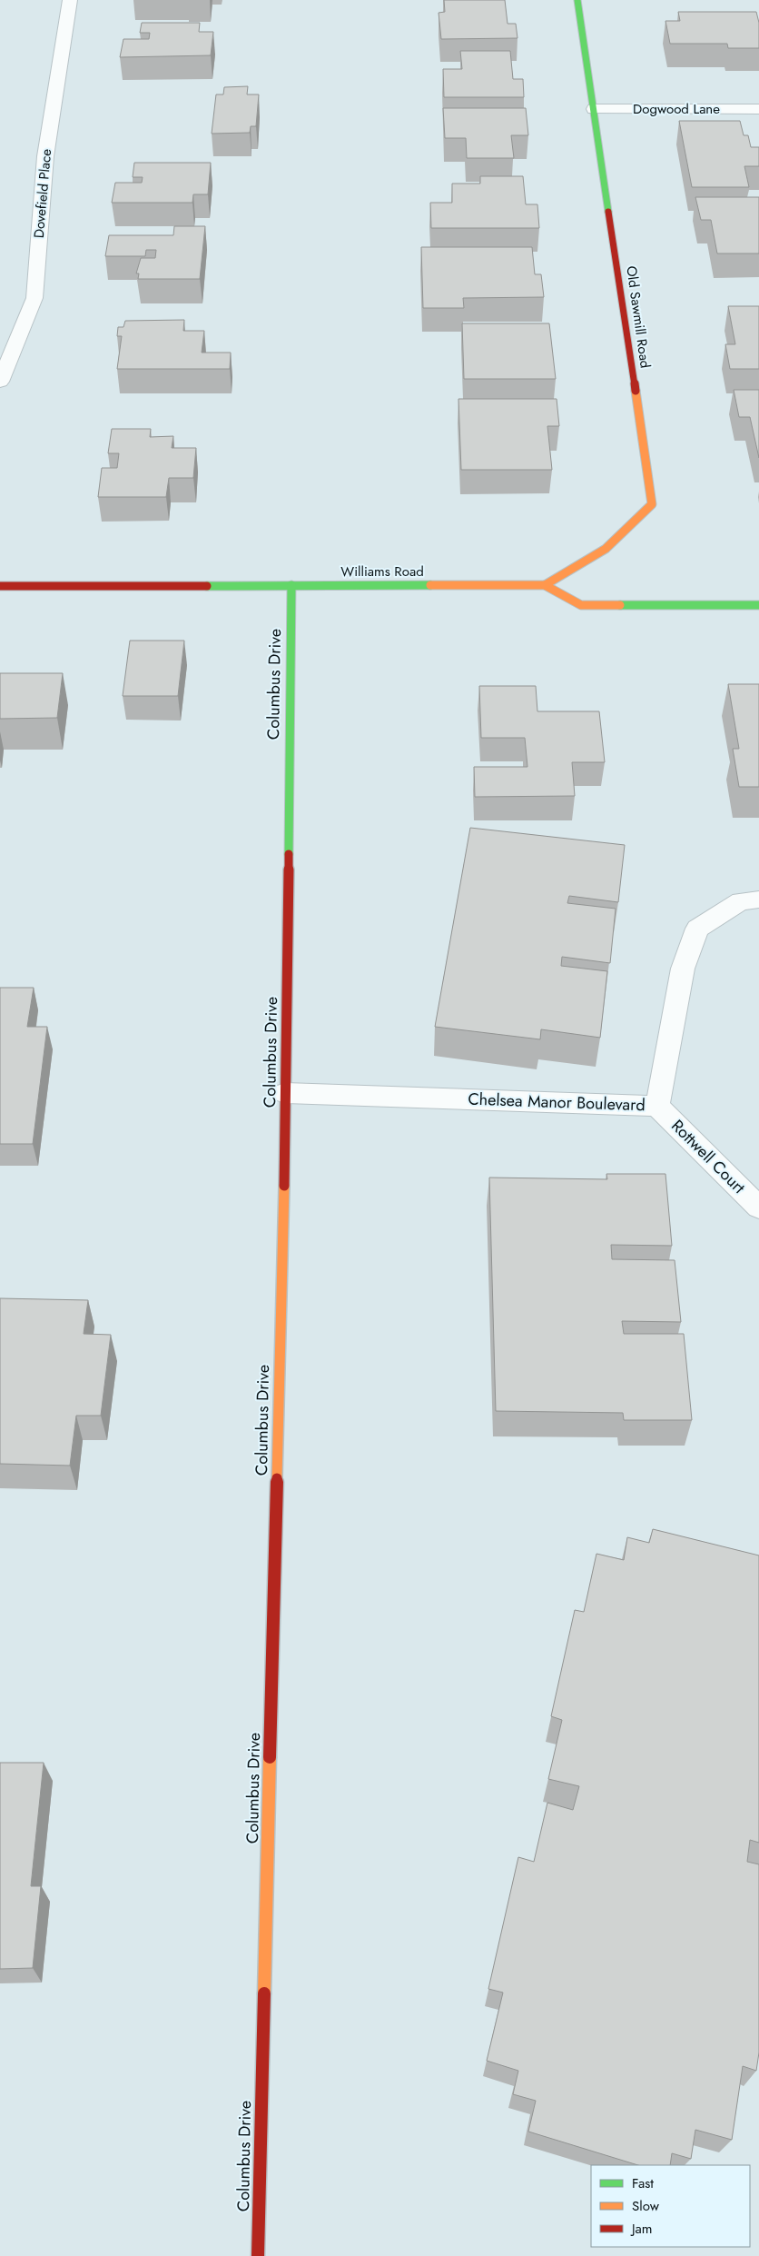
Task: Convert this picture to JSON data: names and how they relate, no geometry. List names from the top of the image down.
{
  "streets": {
    "street": [
      "Dogwood Lane",
      "Dovefield Place",
      "Old Sawmill Road",
      "Williams Road",
      "Columbus Drive",
      "Chelsea Manor Boulevard",
      "Rottwell Court"
    ]
  },
  "crossings": [
    ["Dogwood Lane", "Old Sawmill Road"],
    ["Old Sawmill Road", "Williams Road"],
    ["Williams Road", "Columbus Drive"],
    ["Columbus Drive", "Chelsea Manor Boulevard"],
    ["Chelsea Manor Boulevard", "Rottwell Court"]
  ],
  "legend": ["Fast", "Slow", "Jam"]
}
